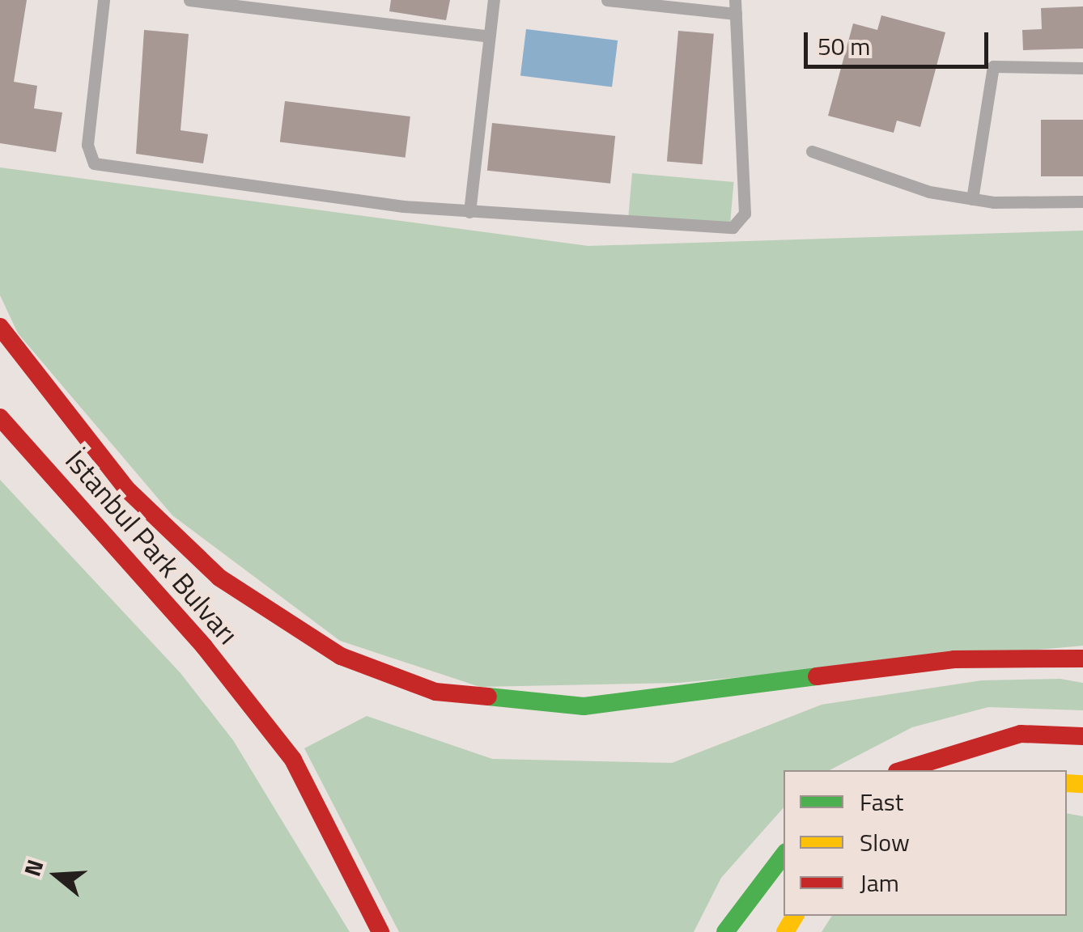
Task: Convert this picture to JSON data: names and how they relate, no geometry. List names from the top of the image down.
{
  "streets": {
    "highway": ["İstanbul Park Bulvarı"]
  },
  "legend": ["Fast", "Slow", "Jam"],
  "scale_bar": "50 m",
  "north": "left"
}
